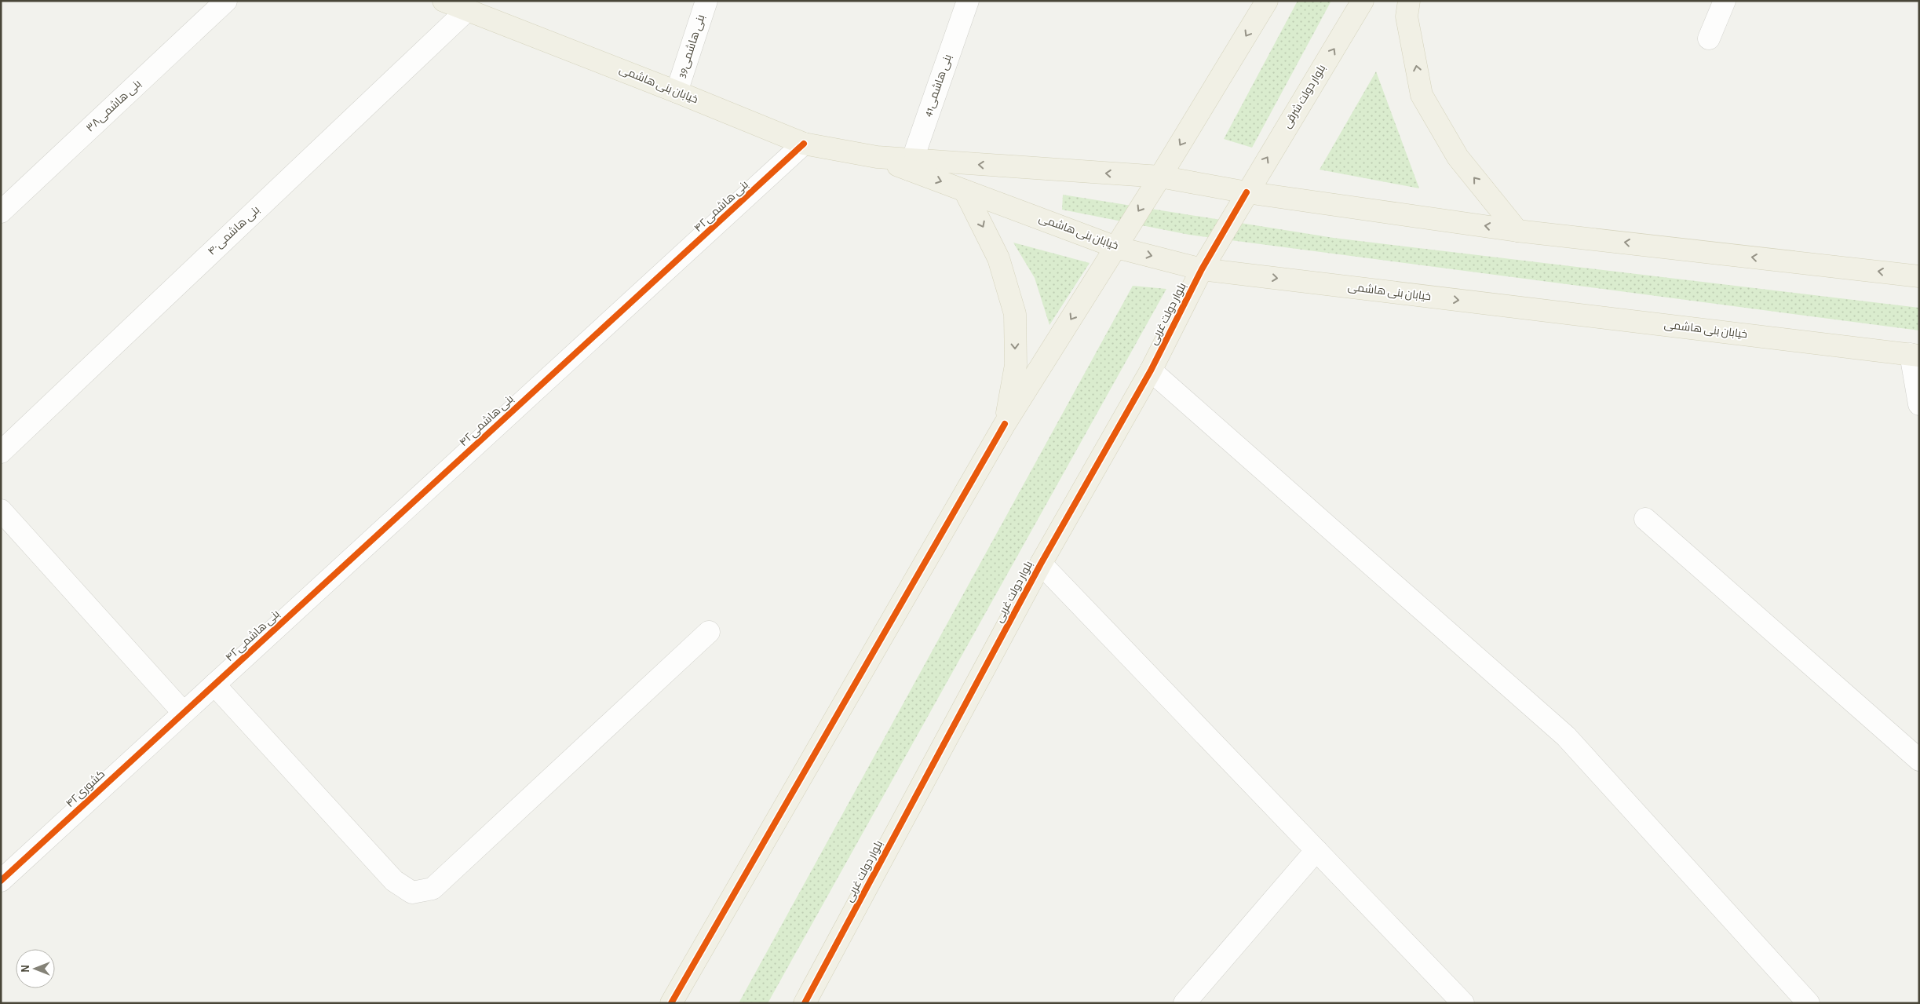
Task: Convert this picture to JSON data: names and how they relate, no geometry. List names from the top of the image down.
{
  "streets": {
    "main road": ["خیابان بنی هاشمی", "بلوار دولت شرقی", "بلوار دولت غربی"],
    "street": [
      "بنی هاشمی39",
      "بنی هاشمی41",
      "بنی هاشمی۳۸",
      "بنی هاشمی۴۲",
      "بنی هاشمی۴۰",
      "کشوری۴۲"
    ]
  },
  "crossings": [
    ["بنی هاشمی39", "خیابان بنی هاشمی"],
    ["خیابان بنی هاشمی", "بنی هاشمی41"],
    ["خیابان بنی هاشمی", "بلوار دولت شرقی"],
    ["خیابان بنی هاشمی", "بنی هاشمی۴۲"],
    ["خیابان بنی هاشمی", "بنی هاشمی۴۰"],
    ["خیابان بنی هاشمی", "بلوار دولت غربی"],
    ["بلوار دولت شرقی", "بلوار دولت غربی"],
    ["بنی هاشمی۴۲", "کشوری۴۲"]
  ],
  "north": "left"
}
